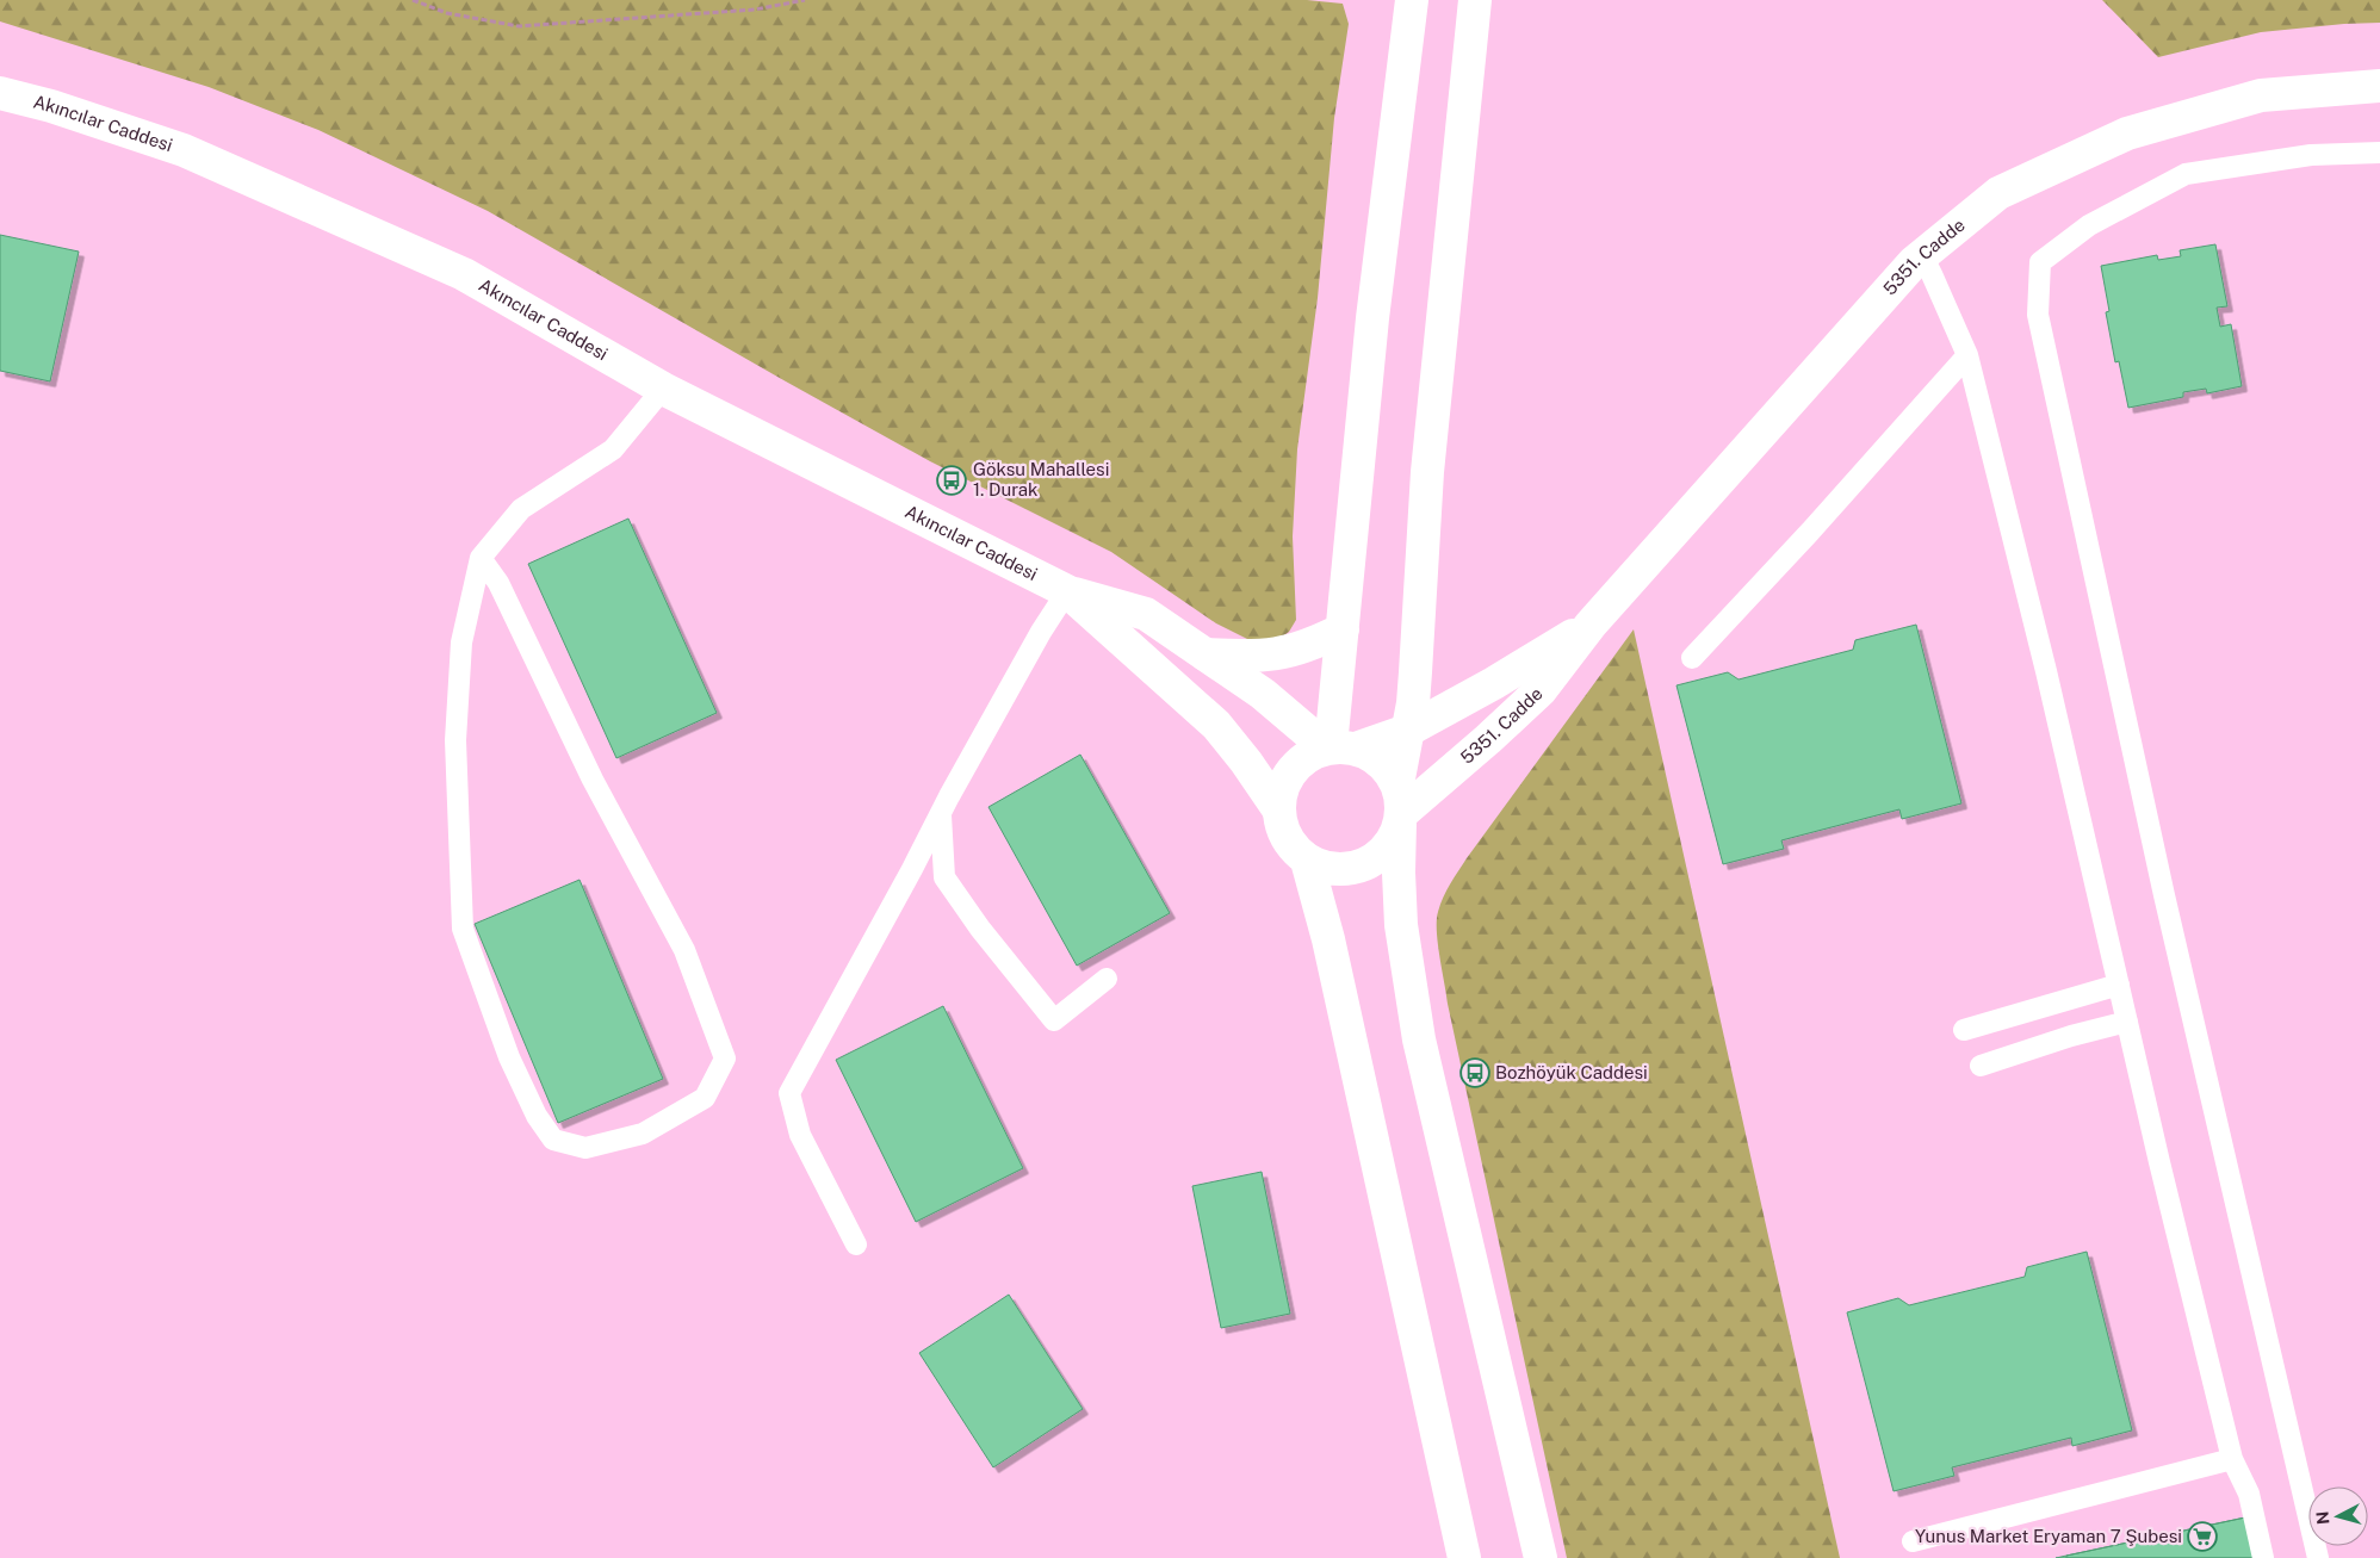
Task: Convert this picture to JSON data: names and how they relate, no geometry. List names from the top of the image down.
{
  "streets": {
    "main road": ["Akıncılar Caddesi", "5351. Cadde"]
  },
  "crossings": [
    ["Akıncılar Caddesi", "5351. Cadde"]
  ],
  "places": {
    "bus stop": ["Göksu Mahallesi 1. Durak", "Bozhöyük Caddesi"],
    "supermarket": ["Yunus Market Eryaman 7 Şubesi"]
  },
  "north": "left"
}
